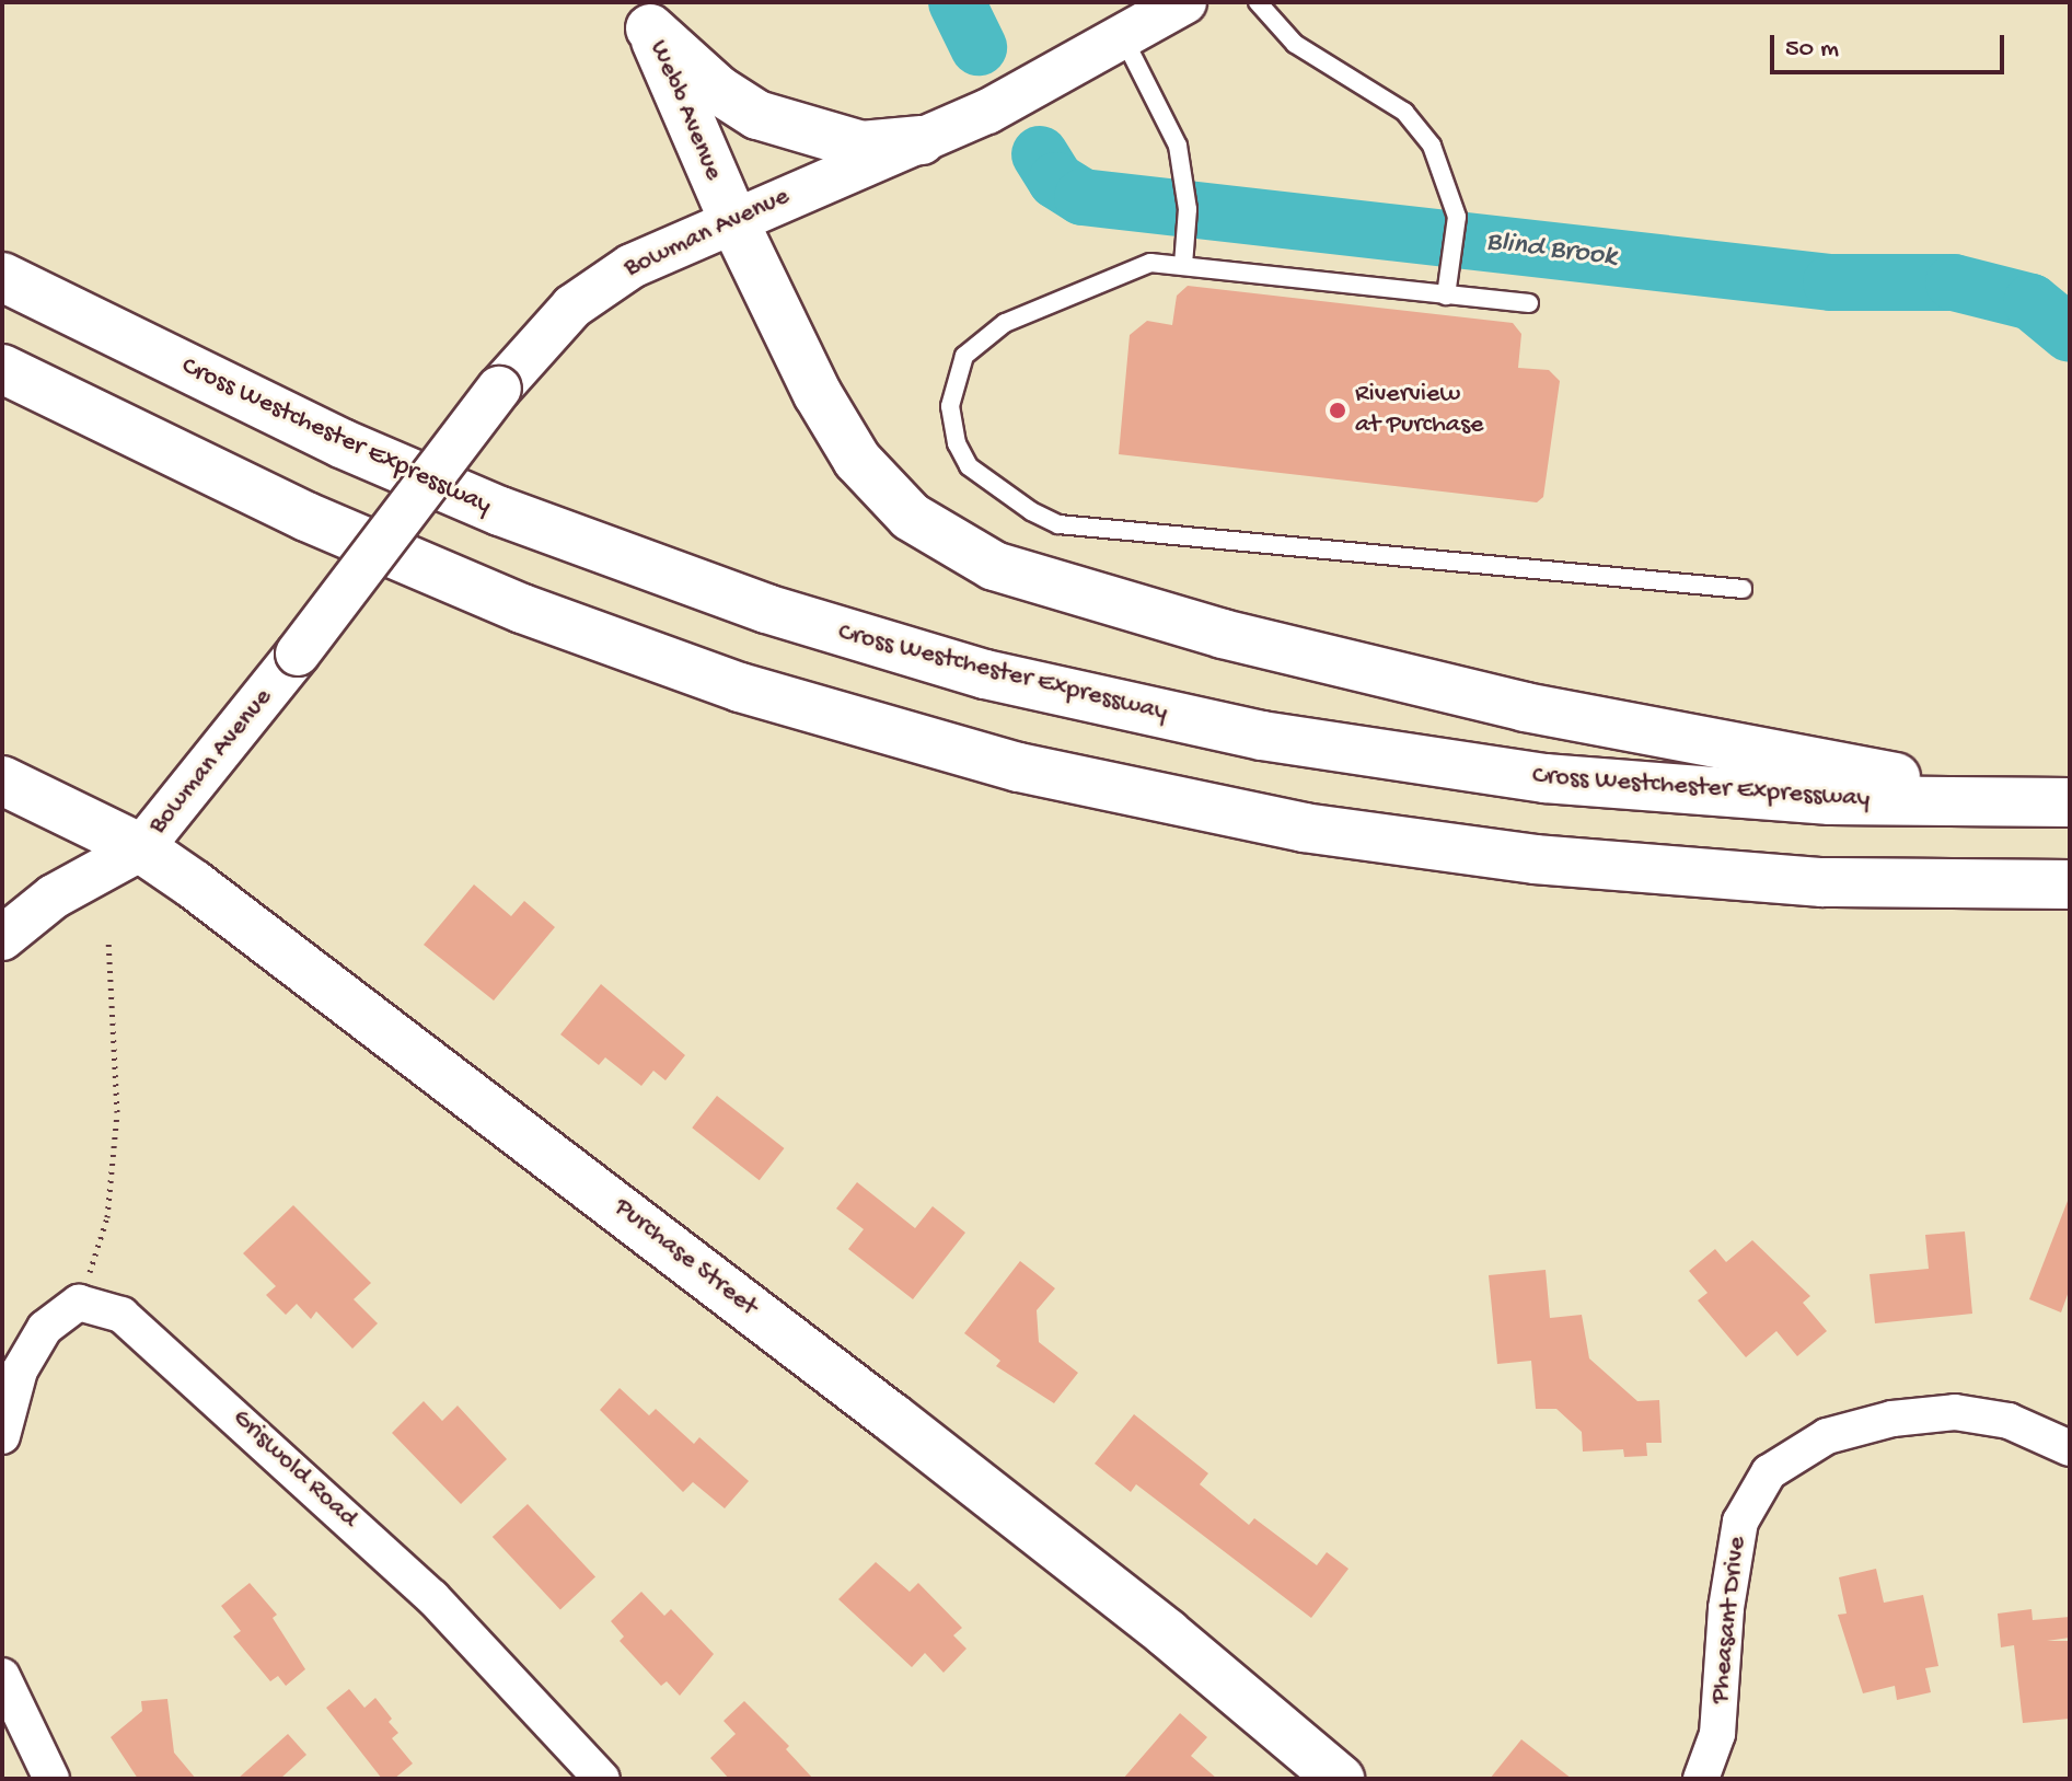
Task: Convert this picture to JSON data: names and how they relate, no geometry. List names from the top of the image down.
{
  "streets": {
    "main road": ["Webb Avenue", "Cross Westchester Expressway", "Purchase Street"],
    "street": ["Bowman Avenue", "Griswold Road", "Pheasant Drive"]
  },
  "crossings": [
    ["Webb Avenue", "Bowman Avenue"],
    ["Webb Avenue", "Cross Westchester Expressway"],
    ["Bowman Avenue", "Purchase Street"]
  ],
  "water": ["Blind Brook"],
  "places": ["Riverview at Purchase"],
  "scale_bar": "50 m"
}
